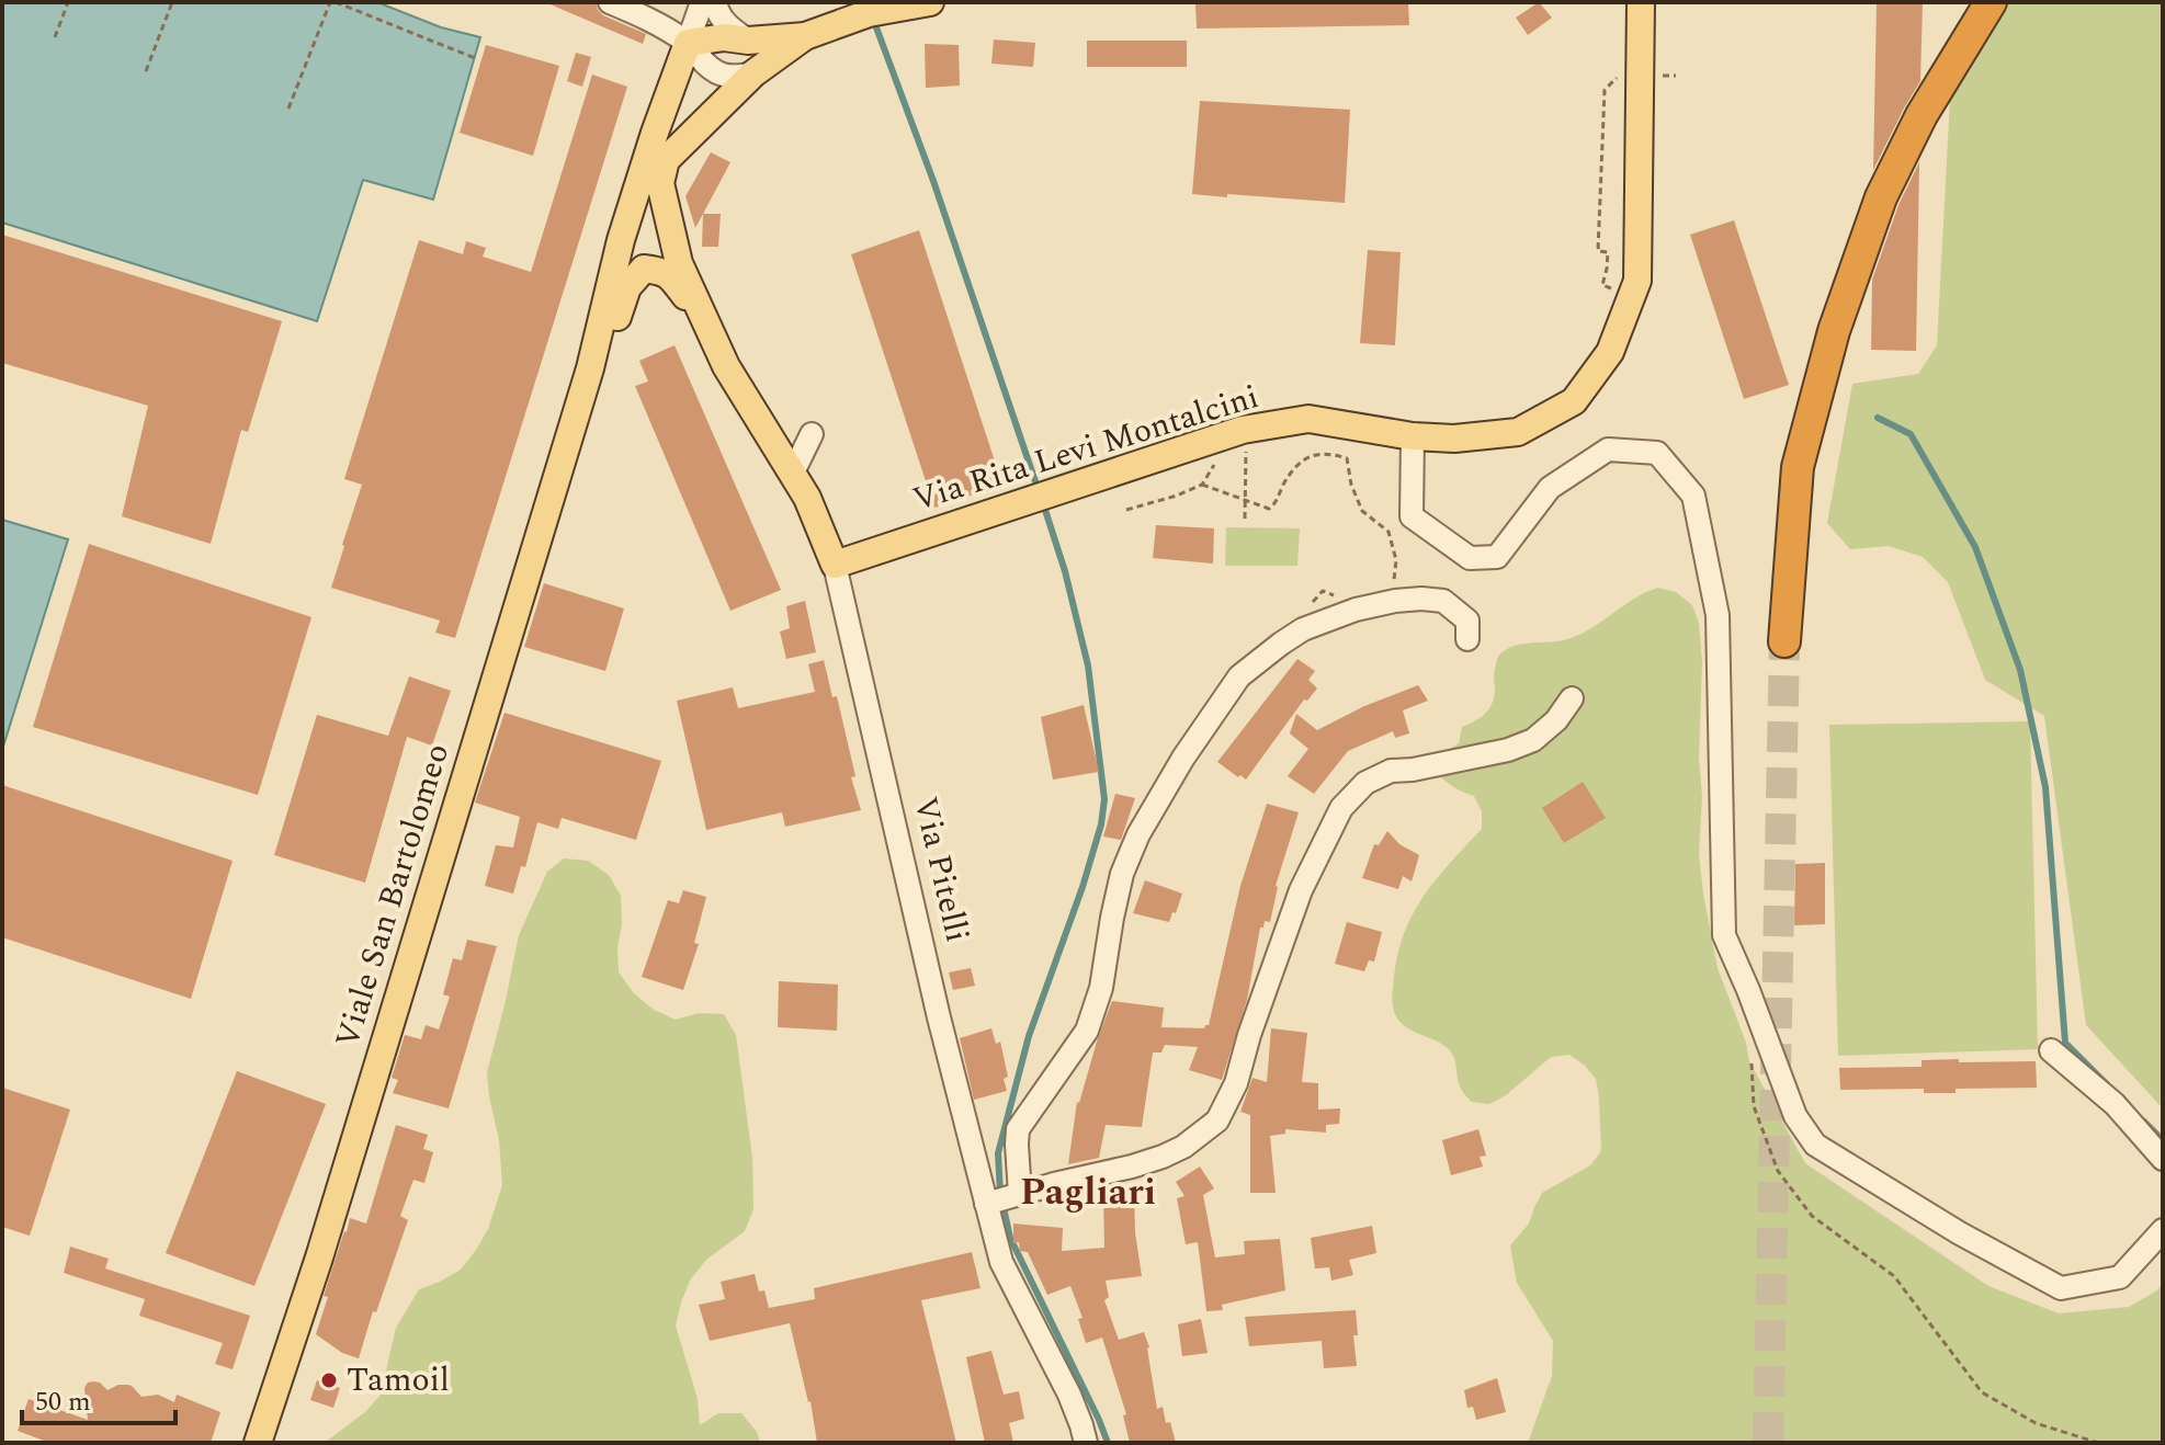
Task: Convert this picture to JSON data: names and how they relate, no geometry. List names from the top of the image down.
{
  "streets": {
    "main road": ["Via Rita Levi Montalcini", "Via Pitelli", "Viale San Bartolomeo"]
  },
  "crossings": [
    ["Via Rita Levi Montalcini", "Via Pitelli"],
    ["Via Pitelli", "Viale San Bartolomeo"]
  ],
  "districts": ["Pagliari"],
  "places": ["Tamoil"],
  "scale_bar": "50 m"
}
